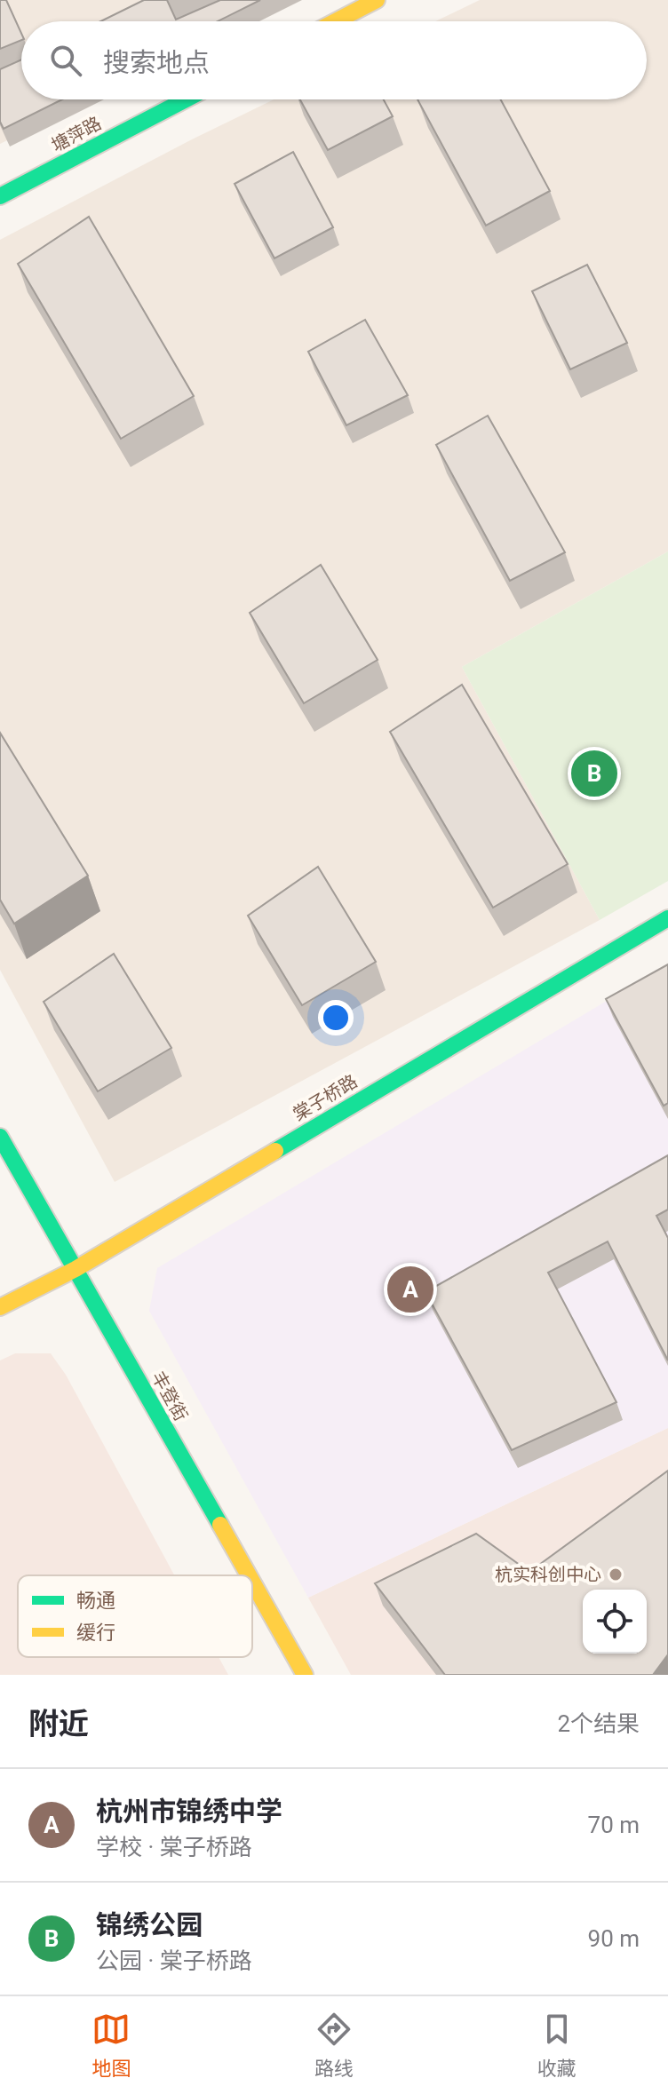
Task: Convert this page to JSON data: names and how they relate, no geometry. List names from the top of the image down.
{
  "streets": {
    "street": ["塘萍路", "棠子桥路", "丰登街"]
  },
  "crossings": [
    ["棠子桥路", "丰登街"]
  ],
  "places": ["杭实科创中心"],
  "legend": ["畅通", "缓行"],
  "page": {
    "search": "搜索地点",
    "pins": ["B", "A"],
    "heading": ["附近", "2个结果"],
    "list": [
      {
        "mark": "A",
        "name": "杭州市锦绣中学",
        "note": "学校 · 棠子桥路",
        "value": "70 m"
      },
      {
        "mark": "B",
        "name": "锦绣公园",
        "note": "公园 · 棠子桥路",
        "value": "90 m"
      }
    ],
    "nav": ["地图", "路线", "收藏"]
  }
}
